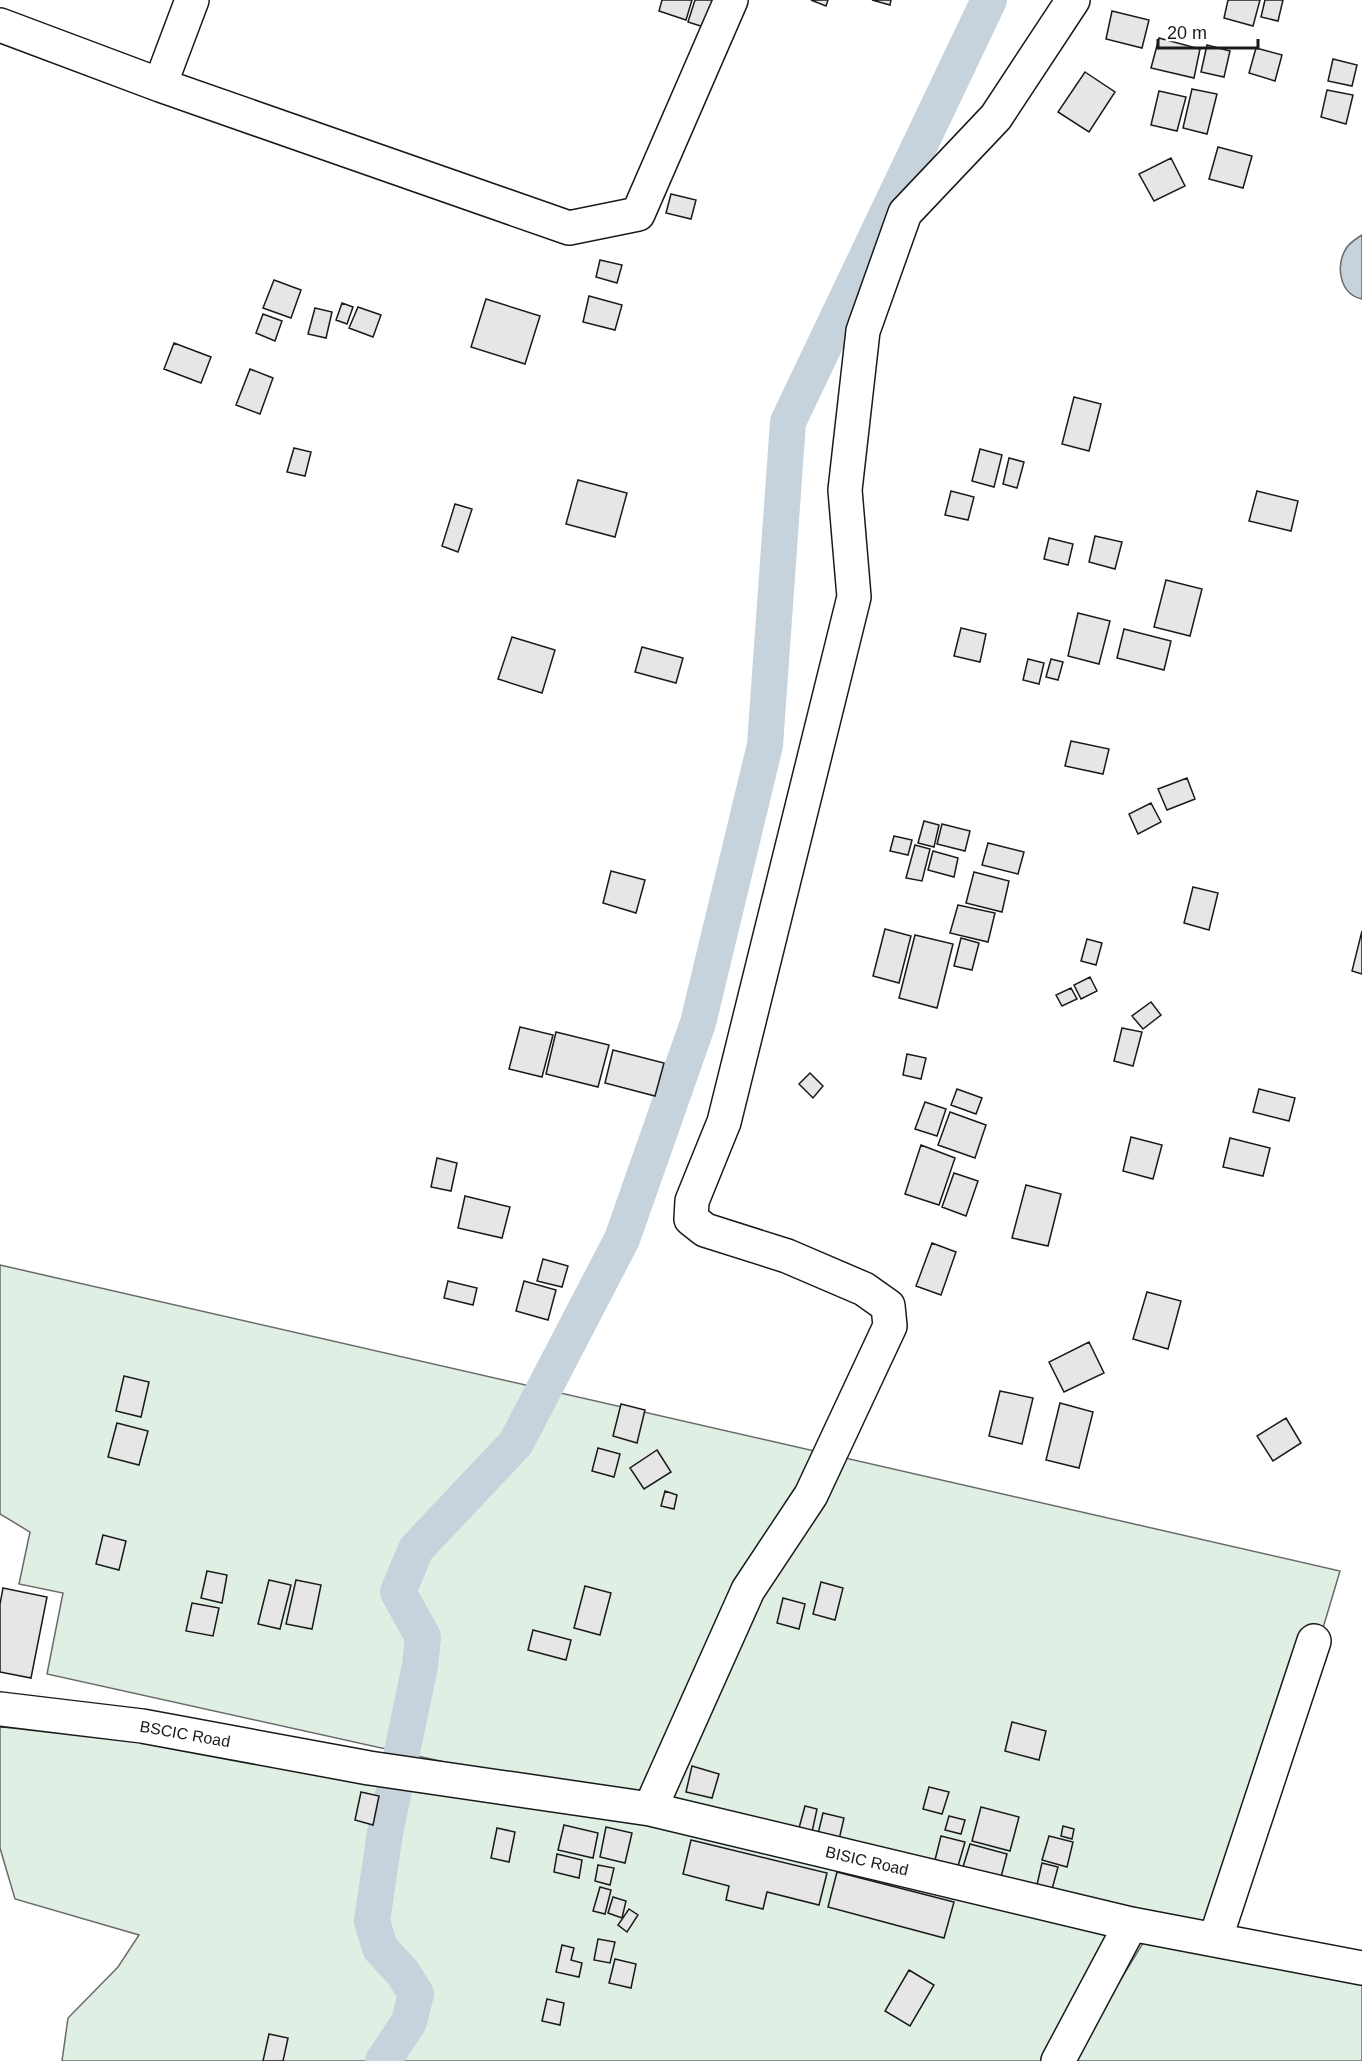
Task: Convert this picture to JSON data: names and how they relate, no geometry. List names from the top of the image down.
{
  "streets": {
    "street": ["BSCIC Road", "BISIC Road"]
  },
  "crossings": [
    ["BSCIC Road", "BISIC Road"]
  ],
  "scale_bar": "20 m"
}
